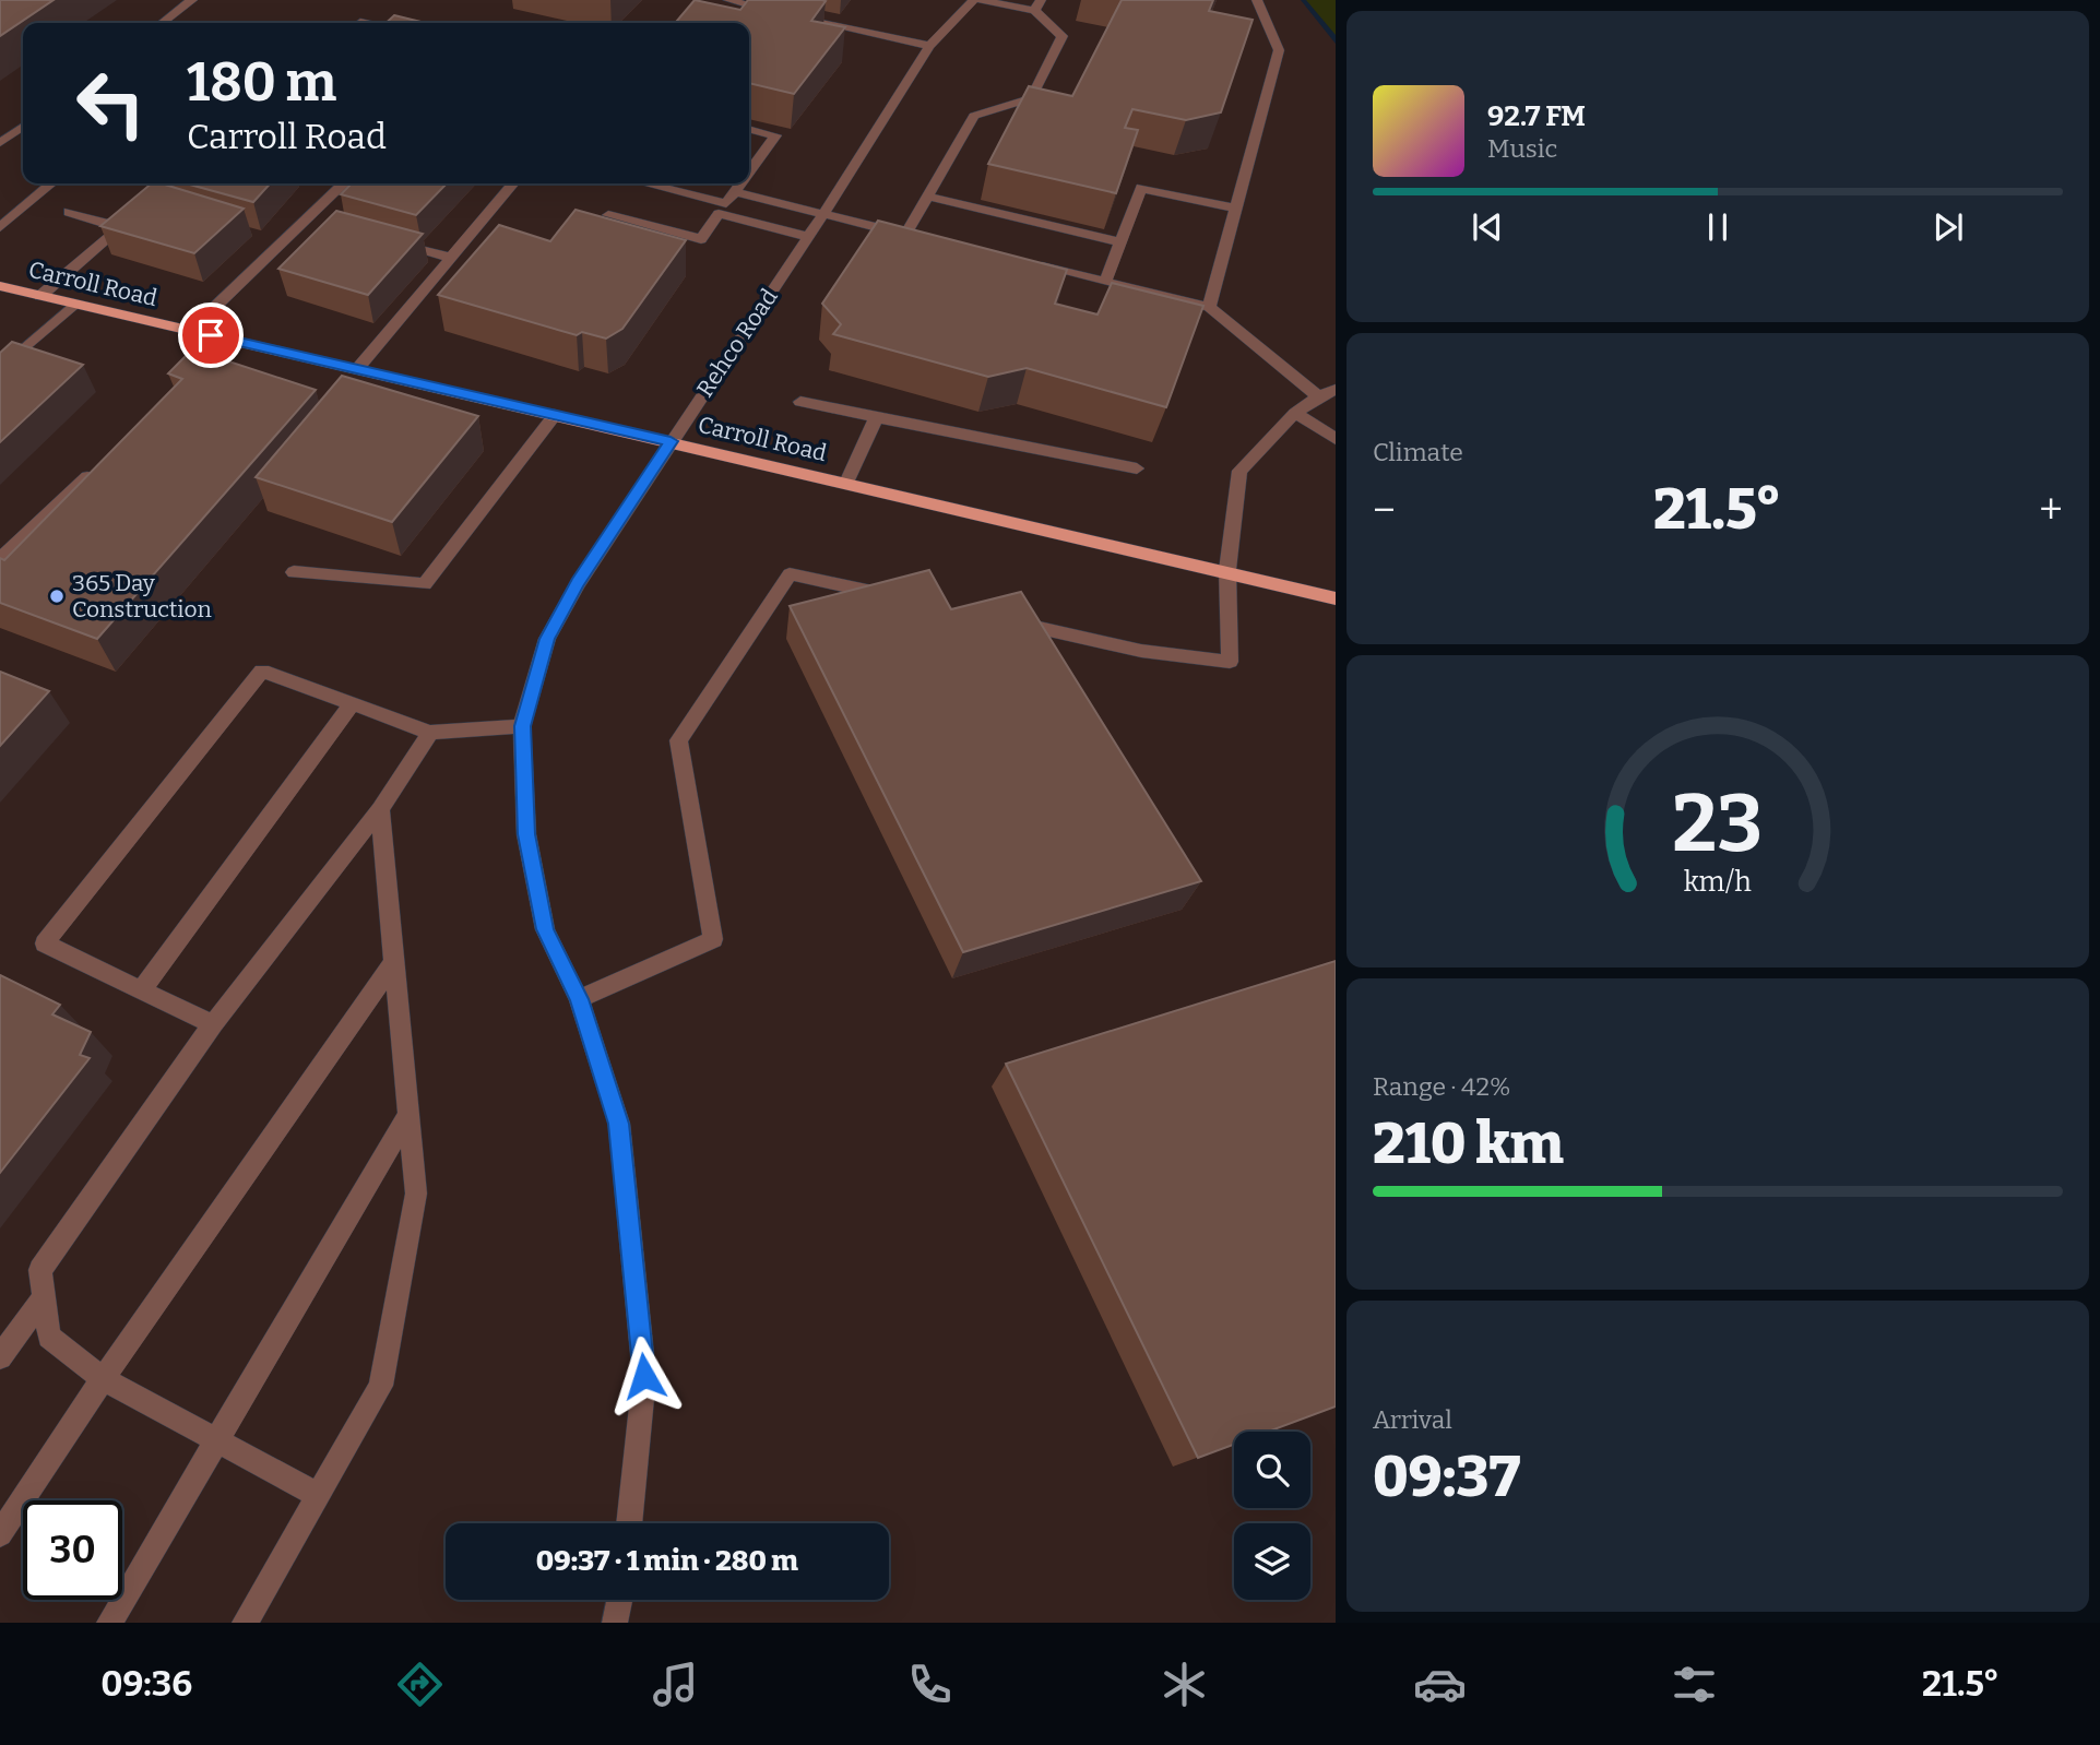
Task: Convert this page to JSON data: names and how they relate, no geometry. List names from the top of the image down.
{
  "streets": {
    "main road": ["Carroll Road"],
    "street": ["Rehco Road"]
  },
  "crossings": [
    ["Carroll Road", "Rehco Road"]
  ],
  "places": ["365 Day Construction"],
  "page": {
    "turn": ["180 m", "Carroll Road"],
    "song": ["92.7 FM", "Music"],
    "tile": [
      "Climate",
      ["Range · 42%", "210 km"],
      ["Arrival", "09:37"]
    ],
    "heat": ["−", "21.5°", "+"],
    "limit": "30",
    "trip": "09:37 · 1 min · 280 m",
    "tabs": ["09:36", "21.5°"],
    "gauge": ["23", "km/h"]
  }
}
